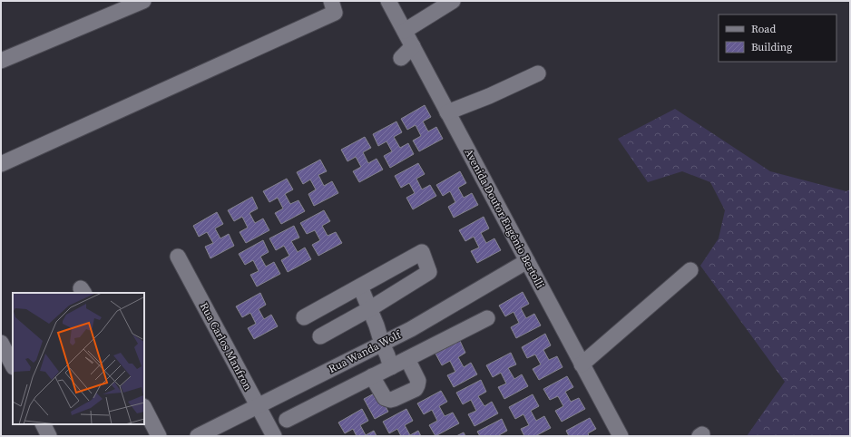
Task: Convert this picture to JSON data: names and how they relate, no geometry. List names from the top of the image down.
{
  "streets": {
    "street": ["Avenida Doutor Eugênio Bertolli", "Rua Carlos Manfron", "Rua Wanda Wolf"]
  },
  "crossings": [
    ["Avenida Doutor Eugênio Bertolli", "Rua Wanda Wolf"],
    ["Rua Carlos Manfron", "Rua Wanda Wolf"]
  ],
  "legend": ["Road", "Building"]
}
